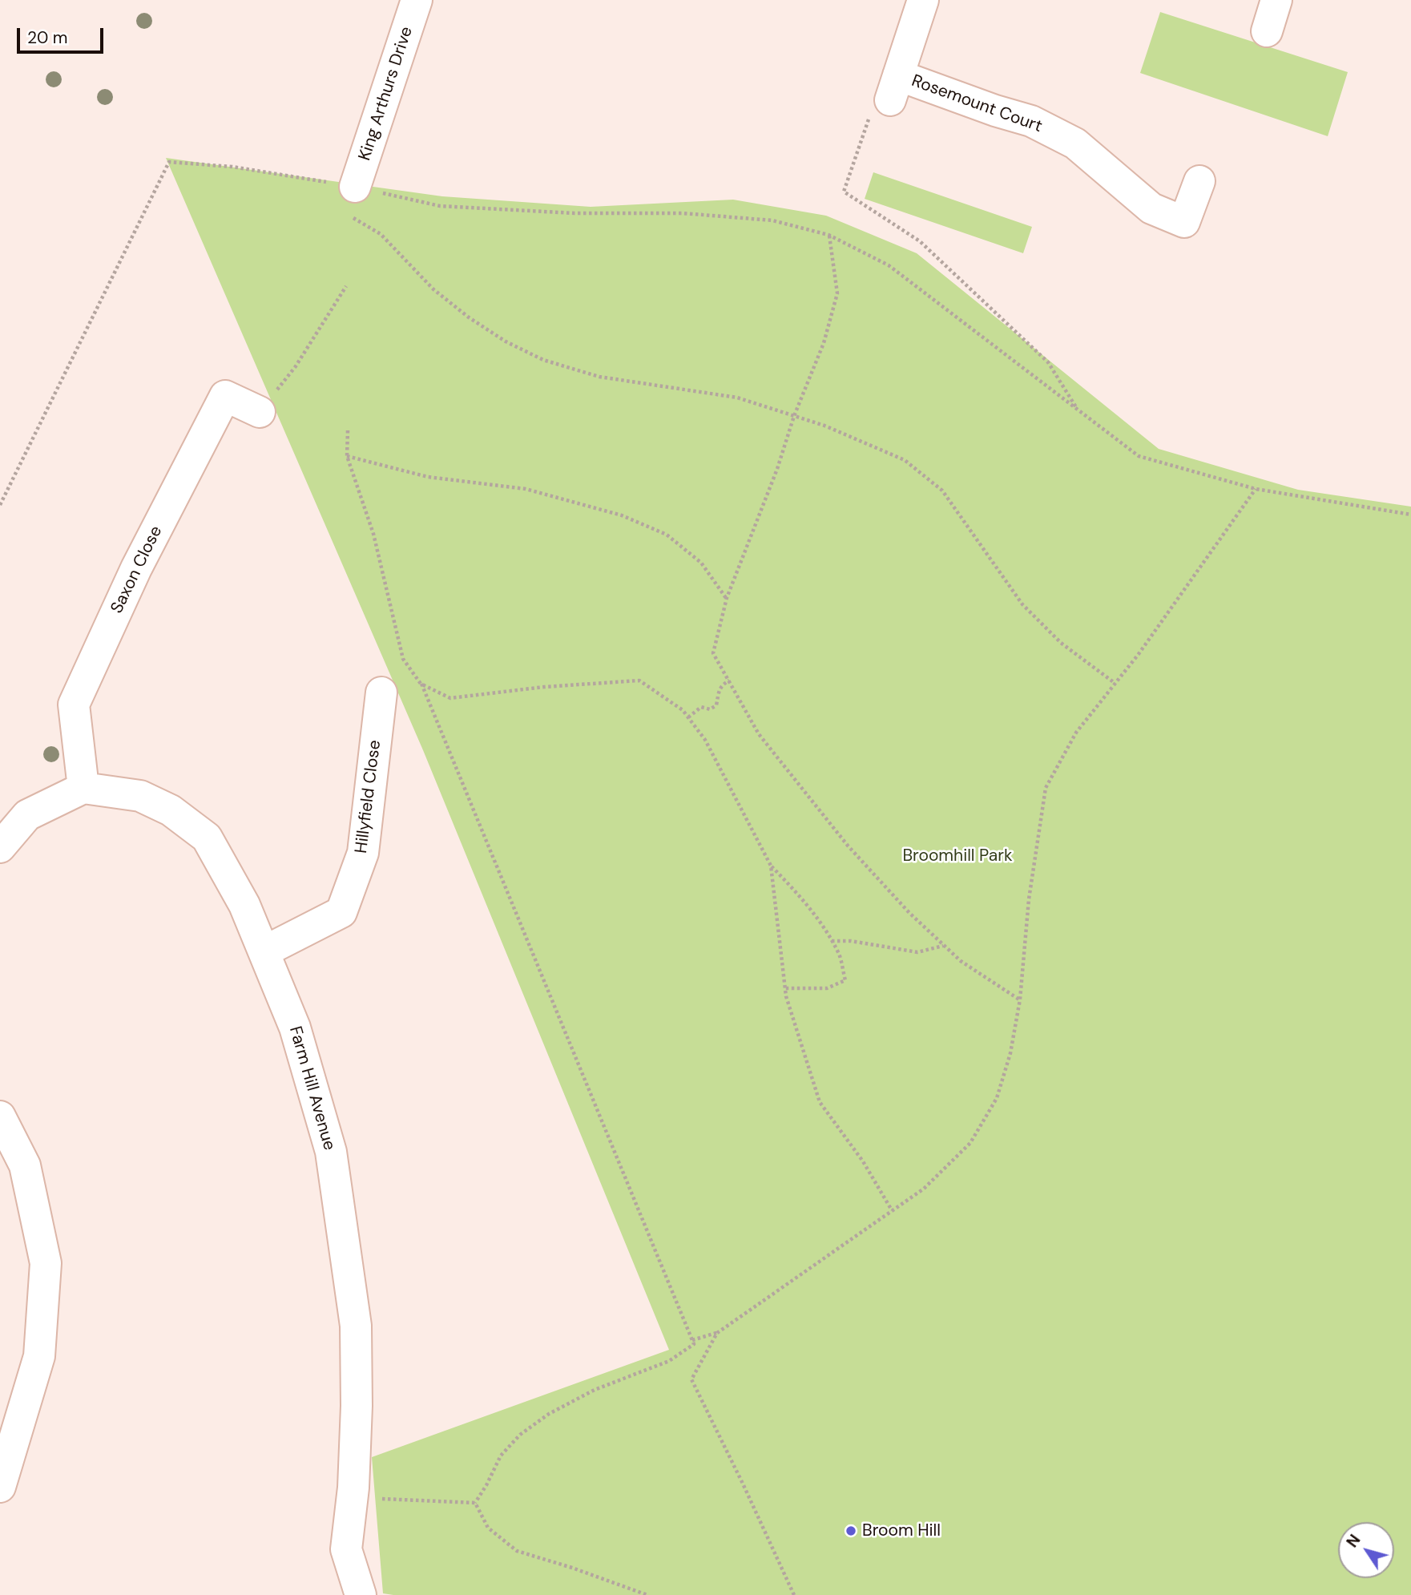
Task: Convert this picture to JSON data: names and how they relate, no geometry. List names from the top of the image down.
{
  "streets": {
    "street": [
      "King Arthurs Drive",
      "Rosemount Court",
      "Saxon Close",
      "Hillyfield Close",
      "Farm Hill Avenue"
    ]
  },
  "crossings": [
    ["Saxon Close", "Farm Hill Avenue"],
    ["Hillyfield Close", "Farm Hill Avenue"]
  ],
  "parks": ["Broomhill Park"],
  "places": ["Broom Hill"],
  "scale_bar": "20 m",
  "north": "top left"
}
